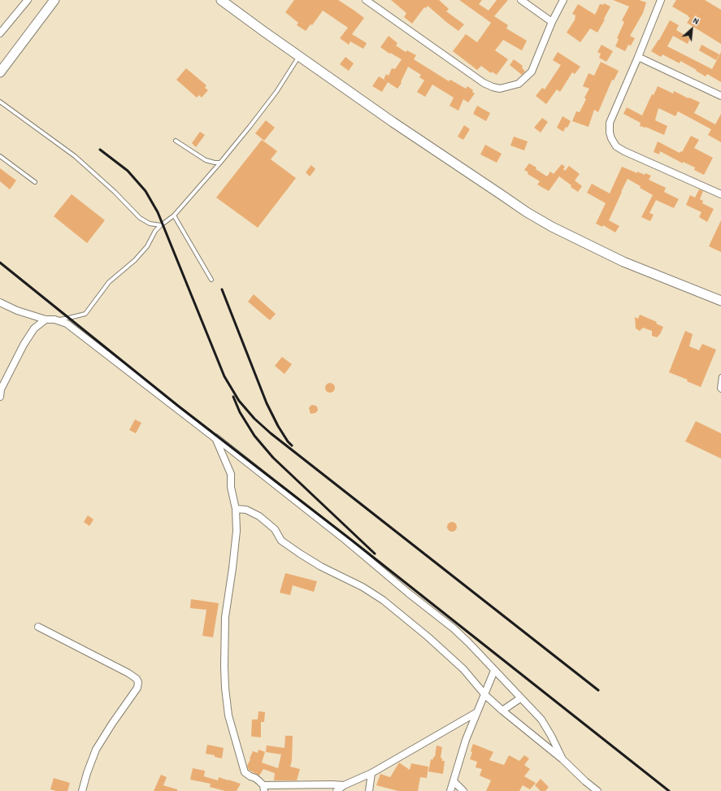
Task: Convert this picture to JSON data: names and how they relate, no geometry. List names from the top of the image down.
{
  "north": "top right"
}
